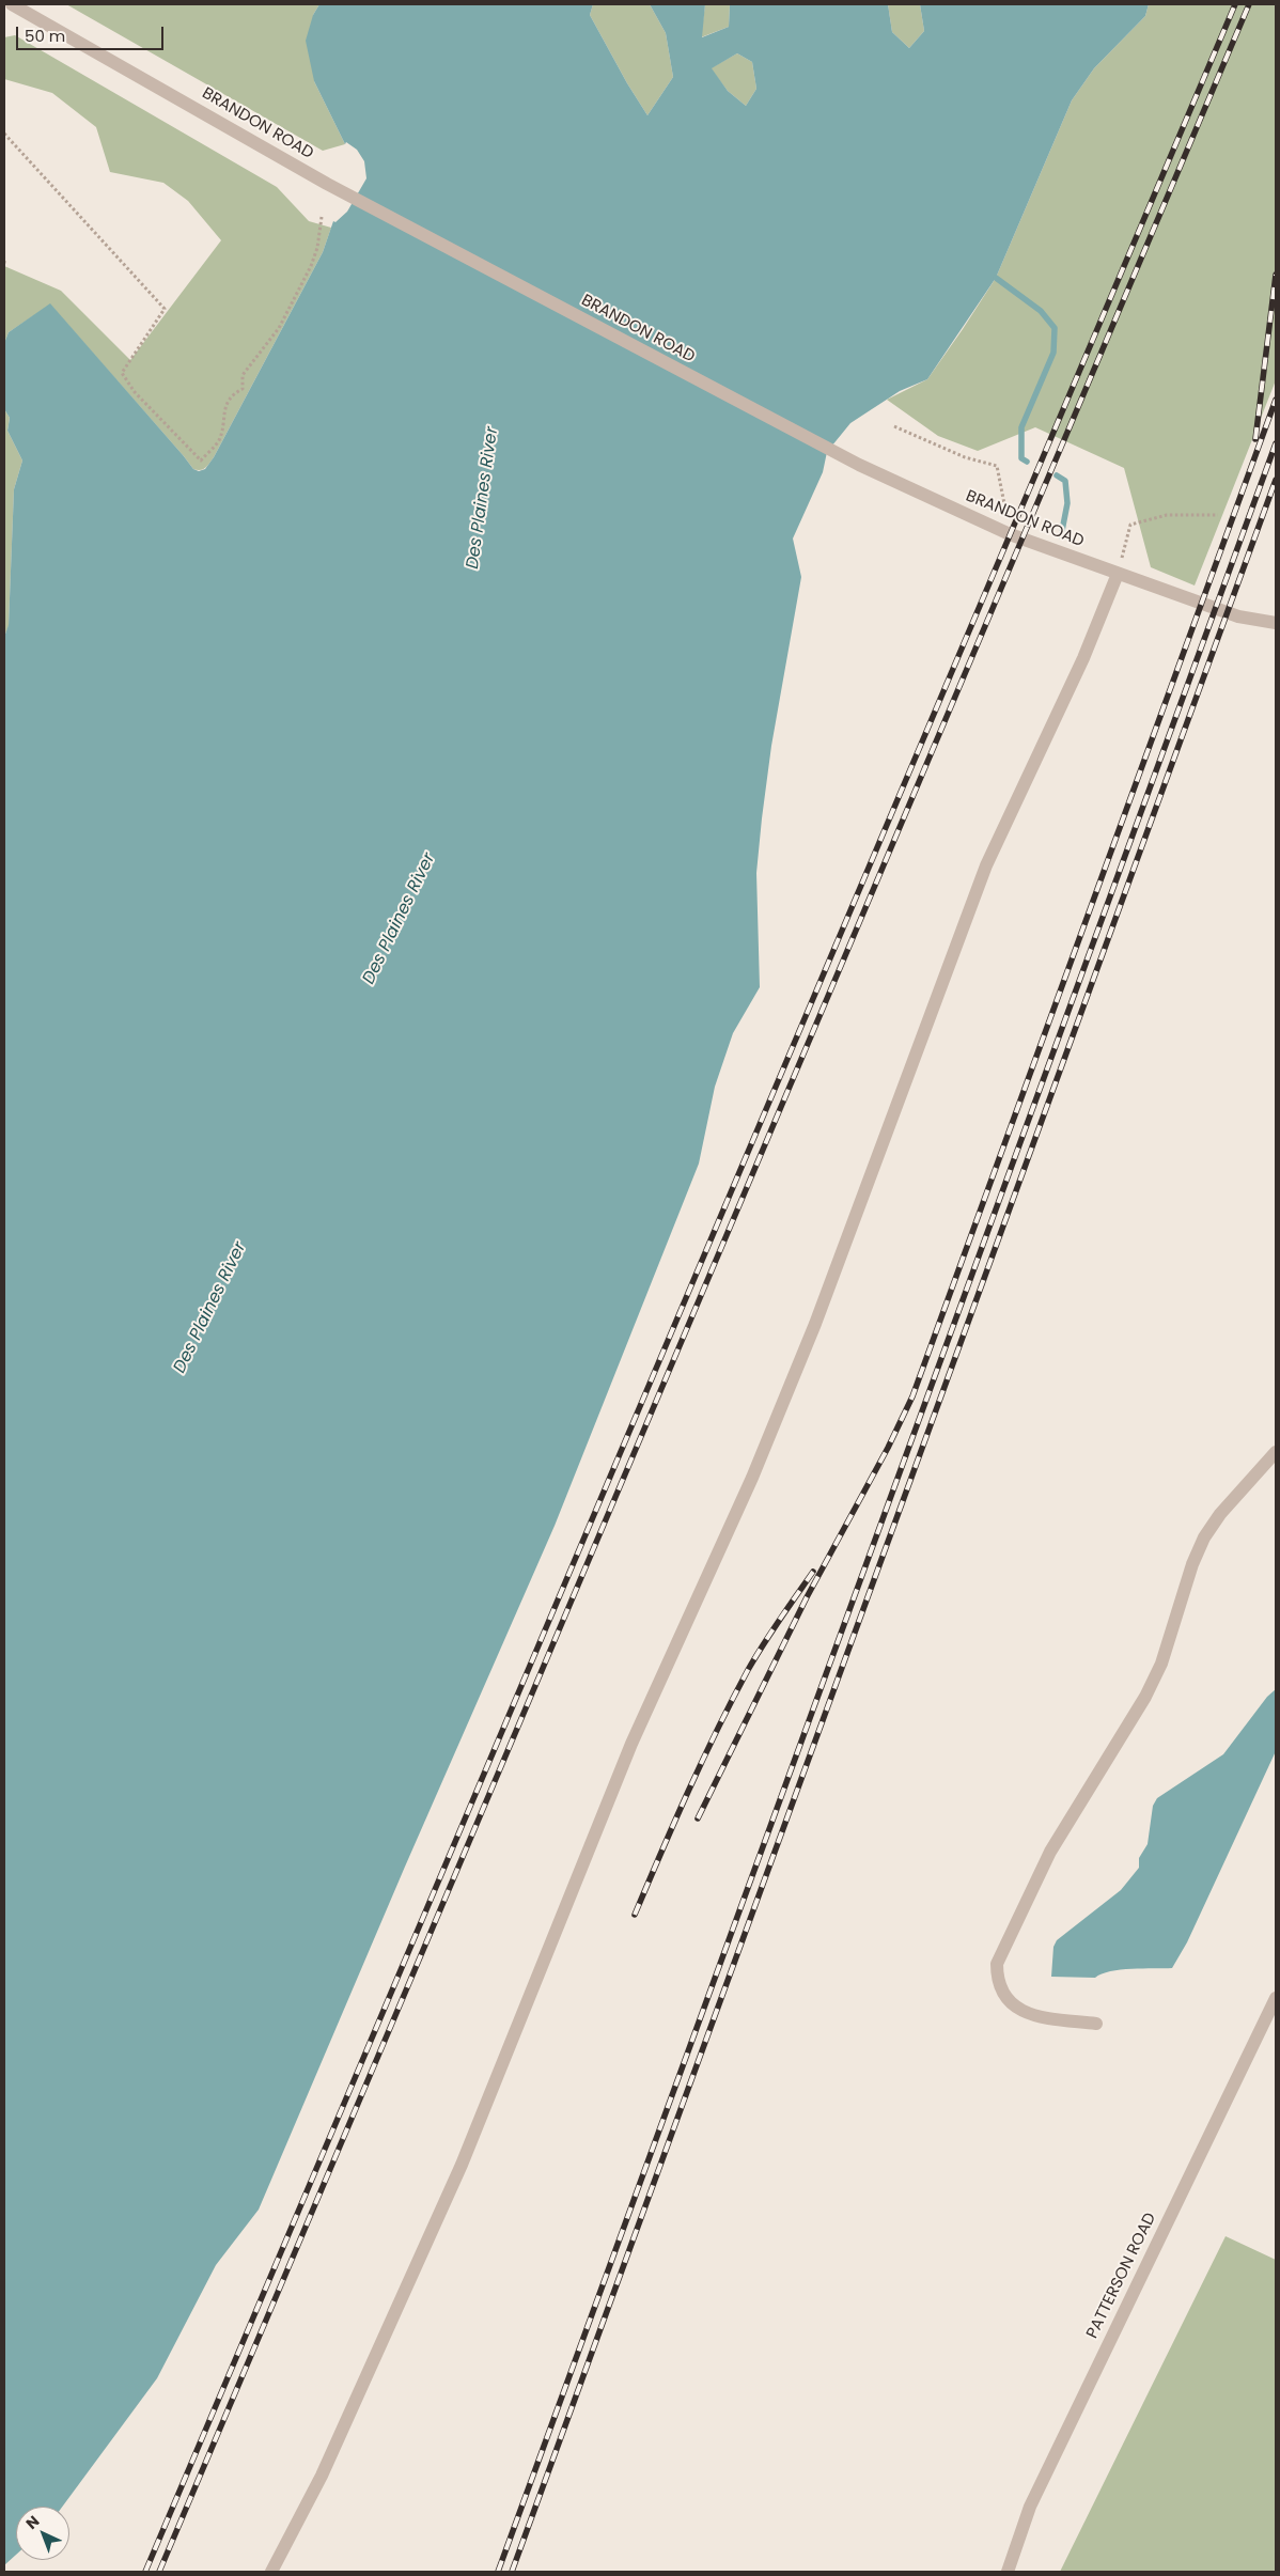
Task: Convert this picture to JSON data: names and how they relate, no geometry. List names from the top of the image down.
{
  "streets": {
    "street": ["BRANDON ROAD", "PATTERSON ROAD"]
  },
  "water": ["Des Plaines River"],
  "scale_bar": "50 m",
  "north": "top left"
}
